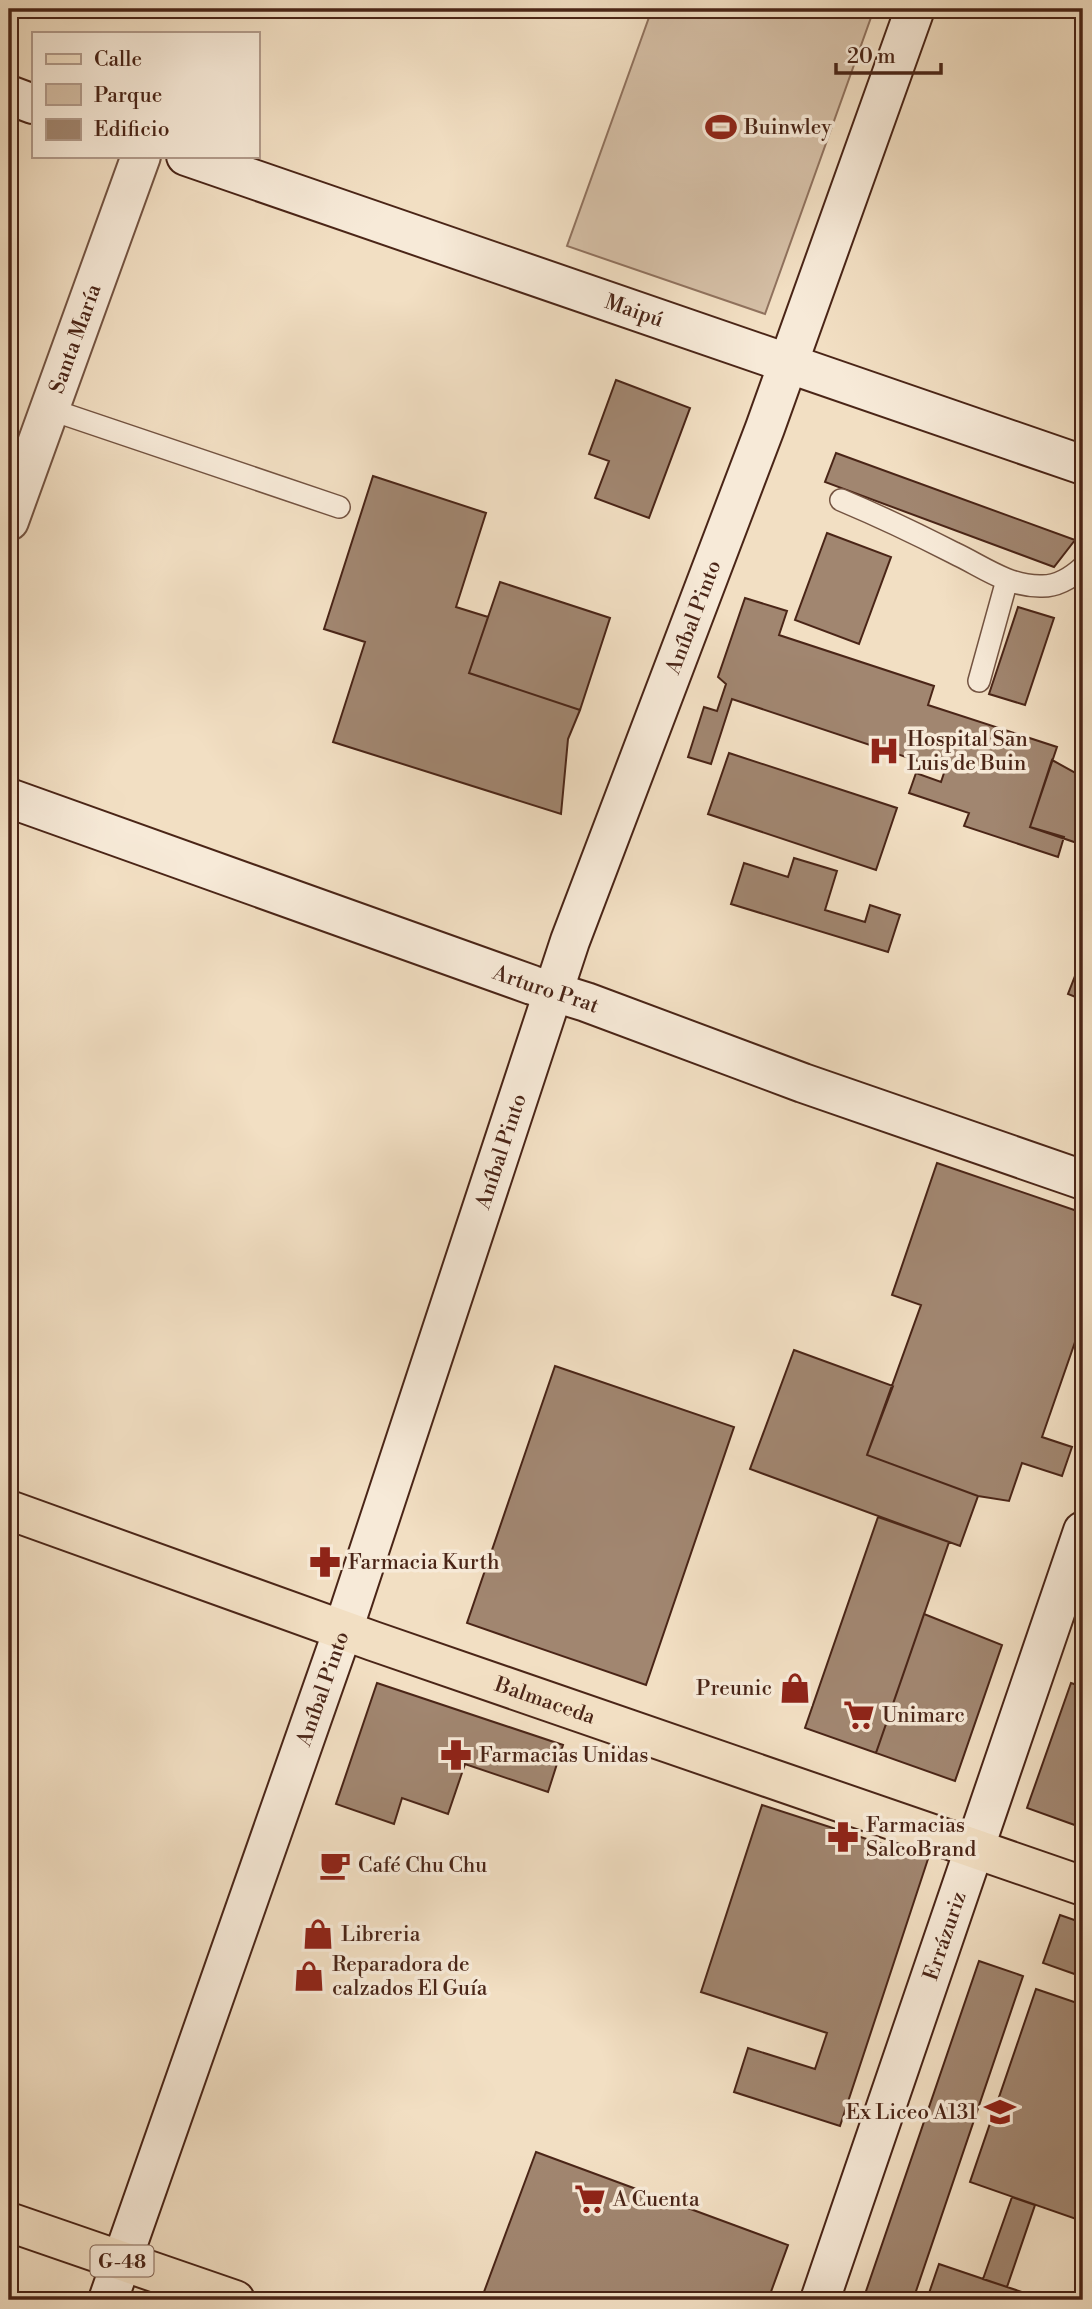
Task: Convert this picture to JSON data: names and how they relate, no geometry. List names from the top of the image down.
{
  "streets": {
    "main road": ["Balmaceda", "G-48"],
    "street": [
      "Maipú",
      "Santa María",
      "Aníbal Pinto",
      "Arturo Prat",
      "Errázuriz"
    ]
  },
  "crossings": [
    ["Maipú", "Aníbal Pinto"],
    ["Aníbal Pinto", "Arturo Prat"],
    ["Aníbal Pinto", "Balmaceda"],
    ["Aníbal Pinto", "G-48"],
    ["Balmaceda", "Errázuriz"]
  ],
  "places": {
    "sports": ["Buinwley"],
    "hospital": ["Hospital San Luis de Buin"],
    "pharmacy": ["Farmacia Kurth", "Farmacias Unidas", "Farmacias SalcoBrand"],
    "shop": ["Preunic", "Libreria", "Reparadora de calzados El Guía"],
    "supermarket": ["Unimarc", "A Cuenta"],
    "cafe": ["Café Chu Chu"],
    "school or university": ["Ex Liceo A131"]
  },
  "legend": ["Calle", "Parque", "Edificio"],
  "scale_bar": "20 m"
}
